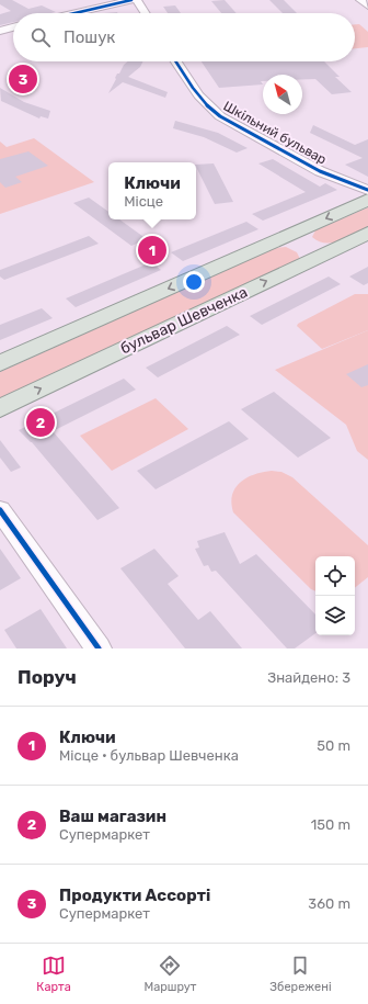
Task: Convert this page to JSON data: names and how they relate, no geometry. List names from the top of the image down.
{
  "streets": {
    "main road": ["бульвар Шевченка"],
    "street": ["Шкільний бульвар"]
  },
  "north": "top left",
  "page": {
    "search": "Пошук",
    "pins": ["3", "1", "2"],
    "popup": ["Ключи", "Місце"],
    "heading": ["Поруч", "Знайдено: 3"],
    "list": [
      {
        "mark": "1",
        "name": "Ключи",
        "note": "Місце · бульвар Шевченка",
        "value": "50 m"
      },
      {
        "mark": "2",
        "name": "Ваш магазин",
        "note": "Супермаркет",
        "value": "150 m"
      },
      {
        "mark": "3",
        "name": "Продукти Ассорті",
        "note": "Супермаркет",
        "value": "360 m"
      }
    ],
    "nav": ["Карта", "Маршрут", "Збережені"]
  }
}
